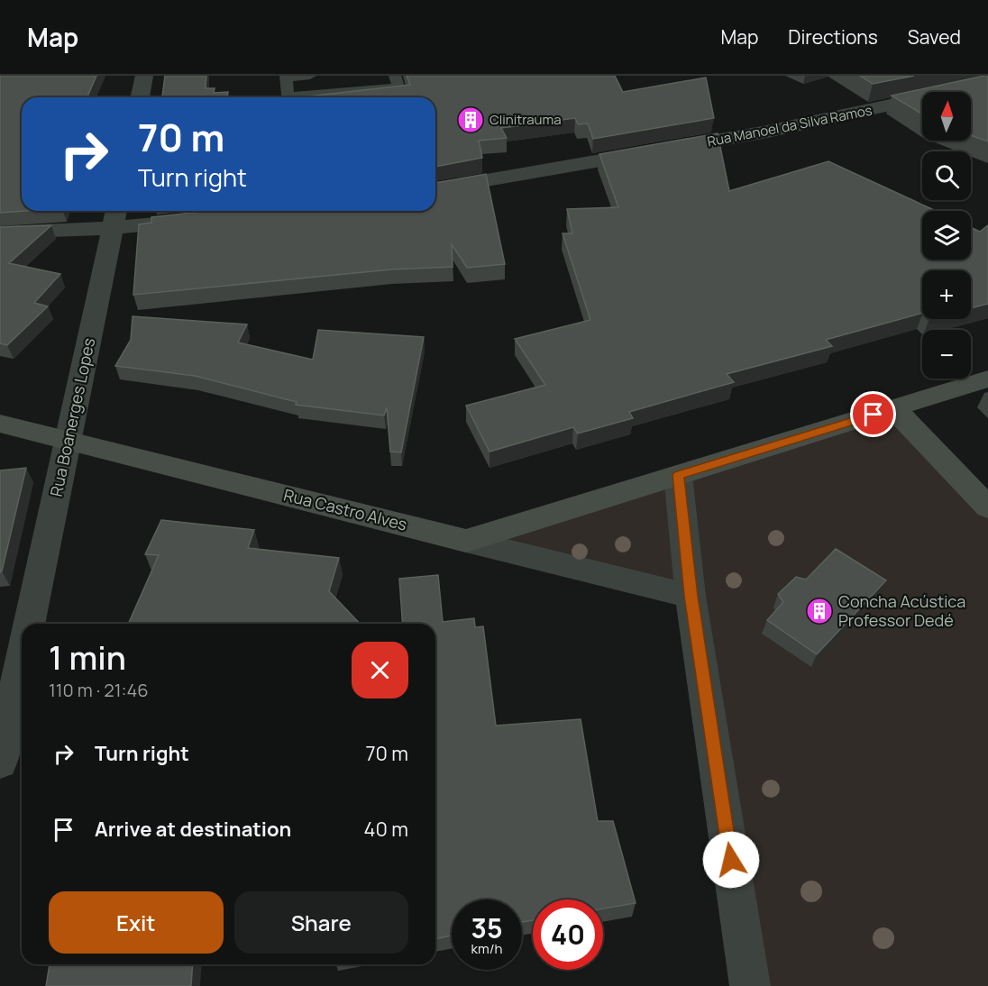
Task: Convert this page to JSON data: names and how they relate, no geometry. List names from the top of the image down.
{
  "streets": {
    "main road": ["Rua Castro Alves"],
    "street": ["Rua Manoel da Silva Ramos", "Rua Boanerges Lopes"]
  },
  "crossings": [
    ["Rua Boanerges Lopes", "Rua Castro Alves"]
  ],
  "places": {
    "building": ["Clinitrauma", "Concha Acústica Professor Dedé"]
  },
  "north": "top",
  "page": {
    "header": "Map",
    "nav": ["Map", "Directions", "Saved"],
    "map_buttons": ["+", "−"],
    "turn": ["70 m", "Turn right"],
    "heading": ["1 min", "110 m · 21:46"],
    "list": [
      {
        "name": "Turn right",
        "value": "70 m"
      },
      {
        "name": "Arrive at destination",
        "value": "40 m"
      }
    ],
    "buttons": ["Exit", "Share"],
    "speed": "35 km/h",
    "limit": "40"
  }
}
